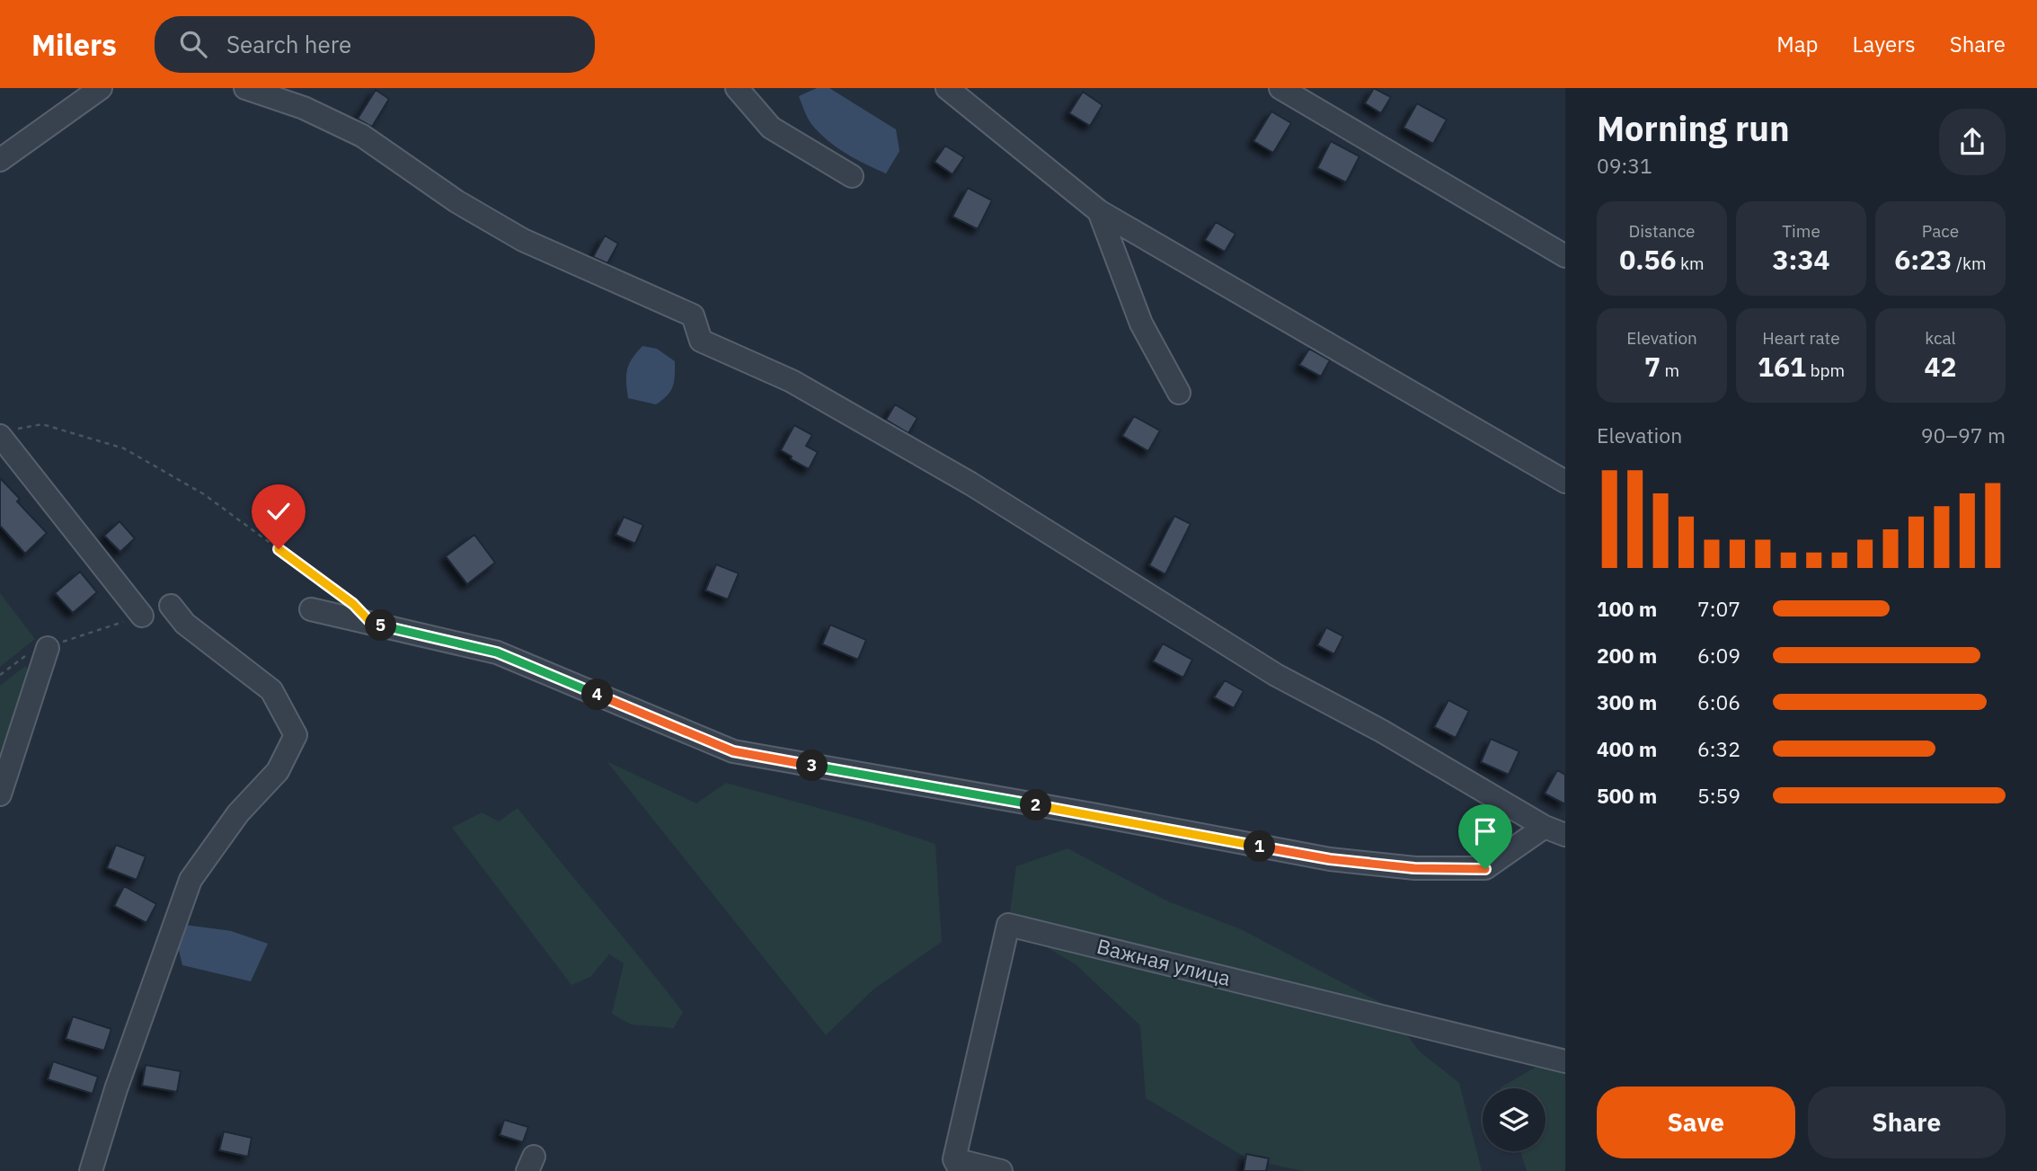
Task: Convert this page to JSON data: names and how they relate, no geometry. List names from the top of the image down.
{
  "streets": {
    "street": ["Важная улица"]
  },
  "page": {
    "header": "Milers",
    "search": "Search here",
    "nav": ["Map", "Layers", "Share"],
    "heading": ["Morning run", "09:31"],
    "stats": [
      ["Distance", "0.56 km"],
      ["Time", "3:34"],
      ["Pace", "6:23 /km"],
      ["Elevation", "7 m"],
      ["Heart rate", "161 bpm"],
      ["kcal", "42"]
    ],
    "chart": ["Elevation", "90–97 m"],
    "list": [
      {
        "name": "100 m",
        "note": "7:07"
      },
      {
        "name": "200 m",
        "note": "6:09"
      },
      {
        "name": "300 m",
        "note": "6:06"
      },
      {
        "name": "400 m",
        "note": "6:32"
      },
      {
        "name": "500 m",
        "note": "5:59"
      }
    ],
    "pins": [
      "5",
      "4",
      "3",
      "2",
      "1"
    ],
    "buttons": ["Save", "Share"]
  }
}
